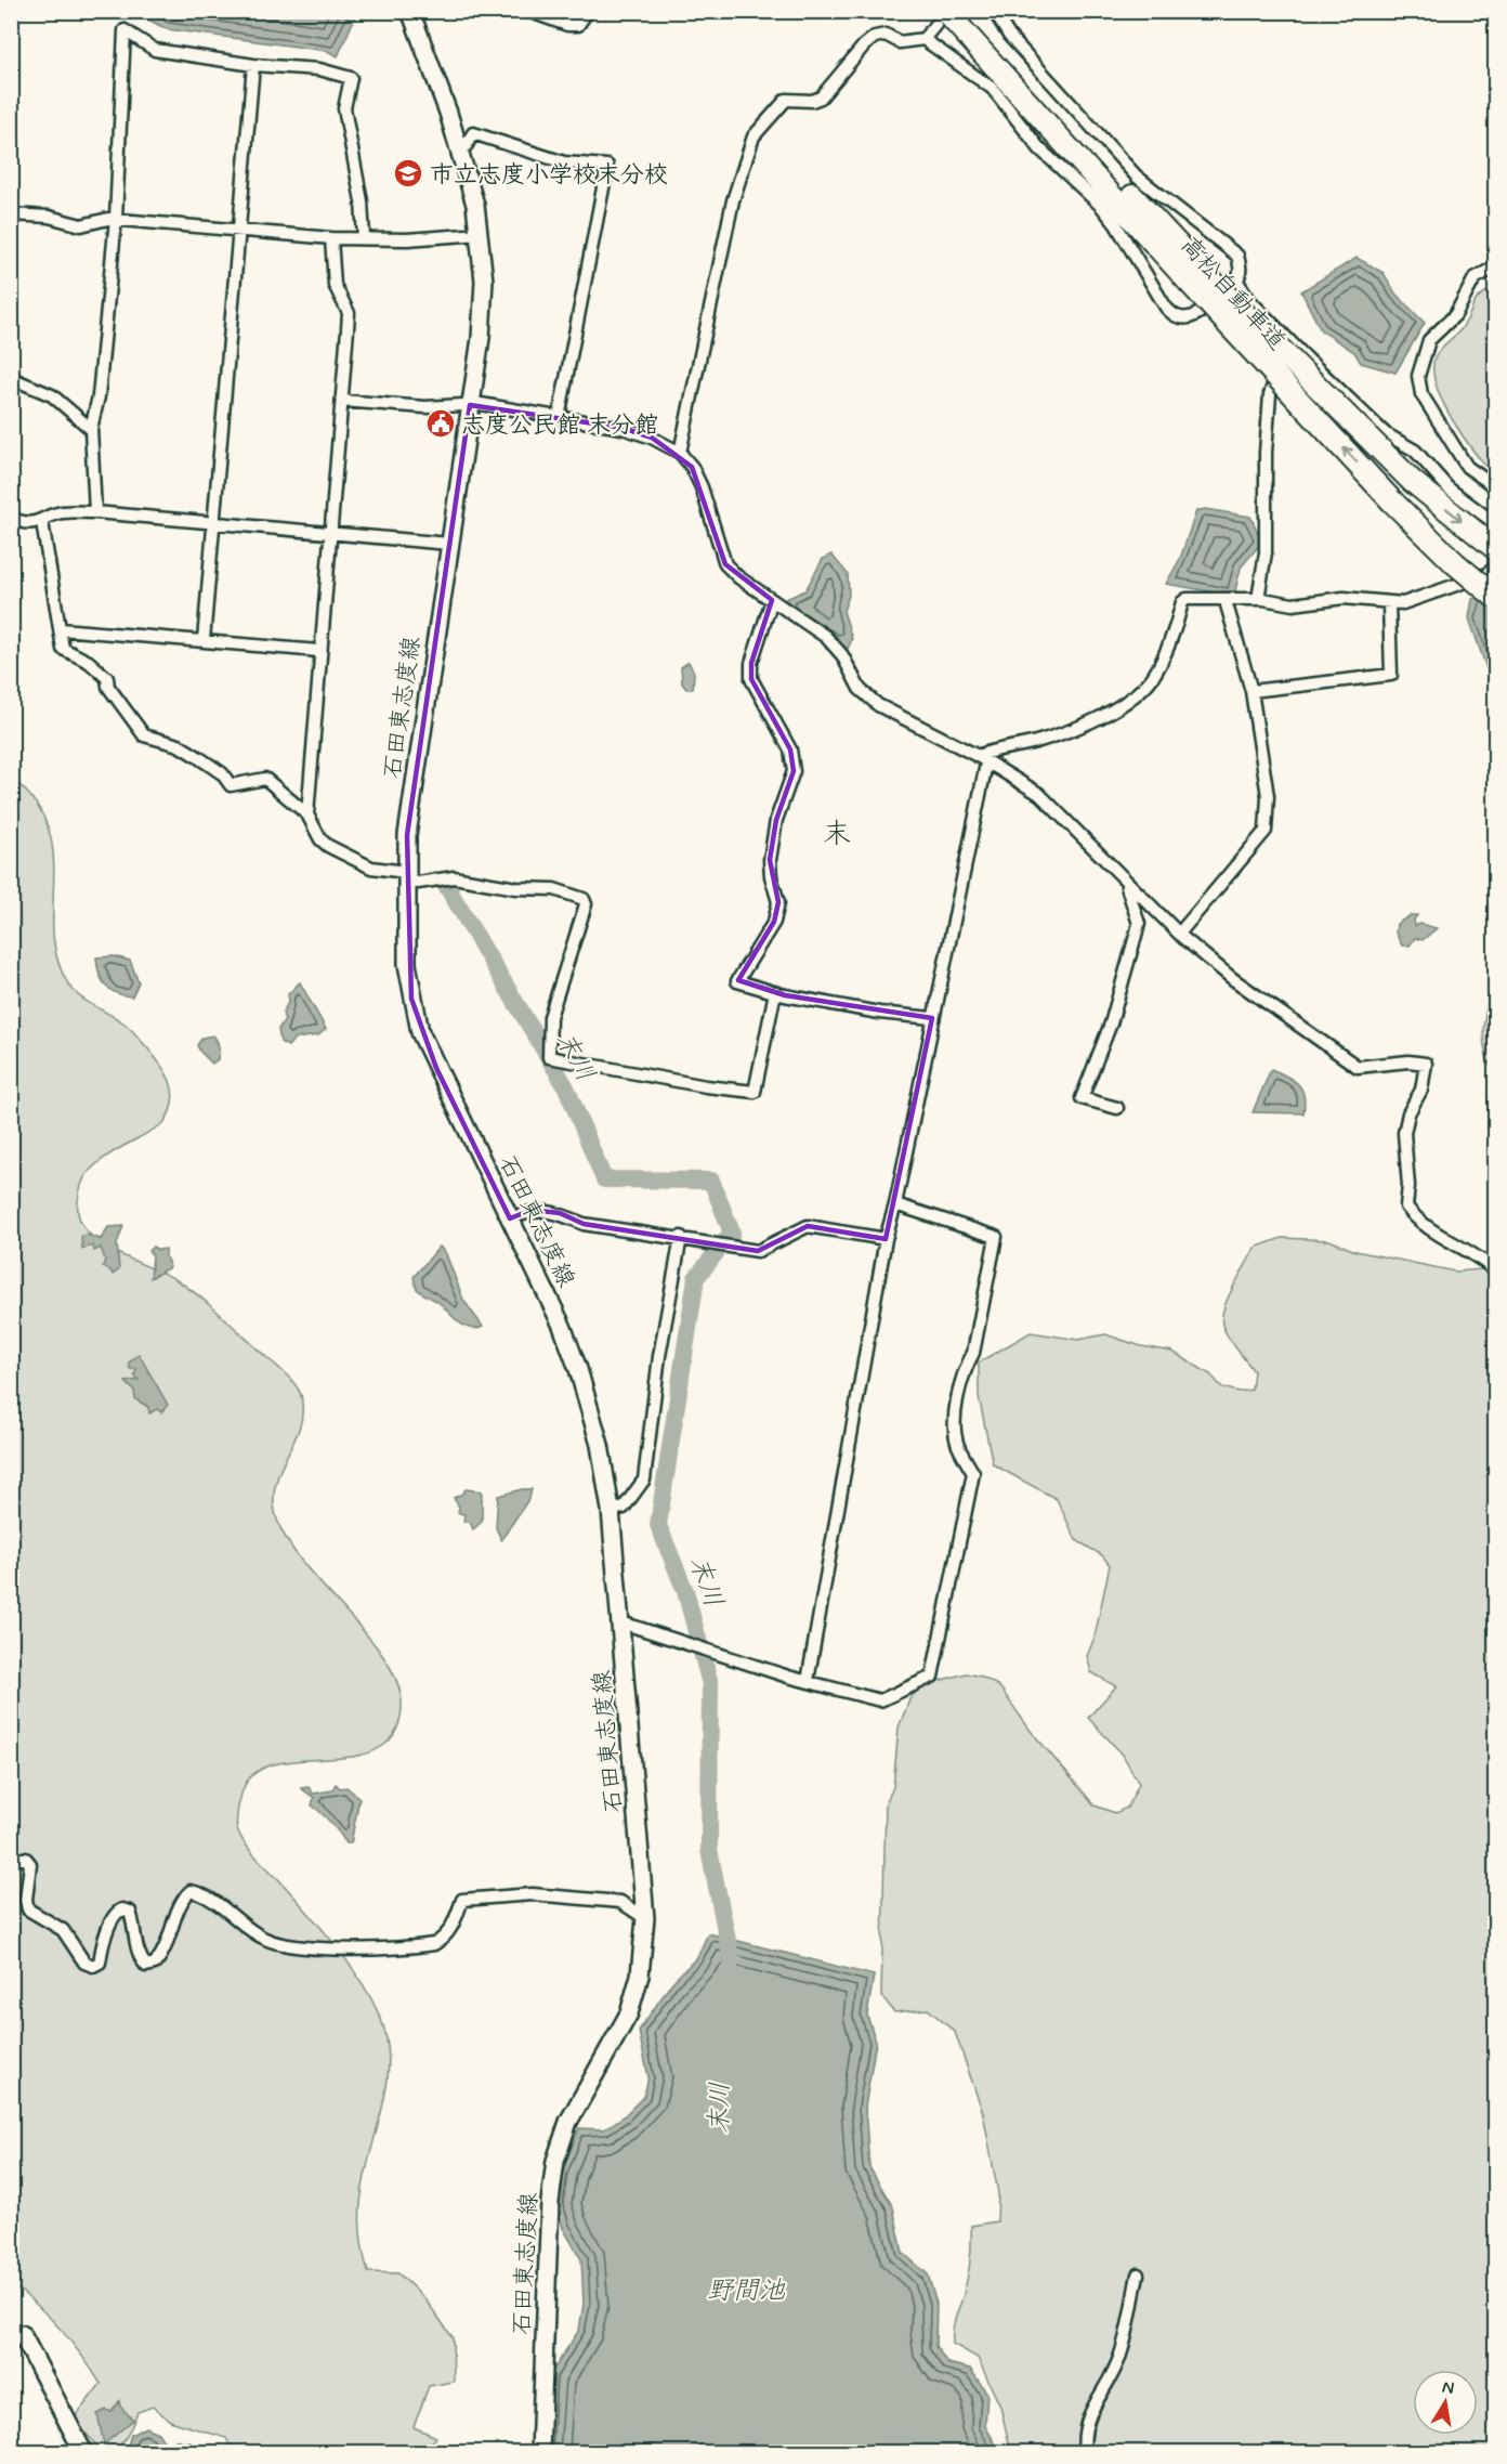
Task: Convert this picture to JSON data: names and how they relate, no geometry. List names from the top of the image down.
{
  "streets": {
    "highway": ["高松自動車道"],
    "main road": ["石田東志度線"]
  },
  "districts": ["末"],
  "water": ["末川", "野間池"],
  "places": {
    "school or university": ["市立志度小学校末分校"],
    "public building": ["志度公民館 末分館"]
  },
  "north": "top"
}
